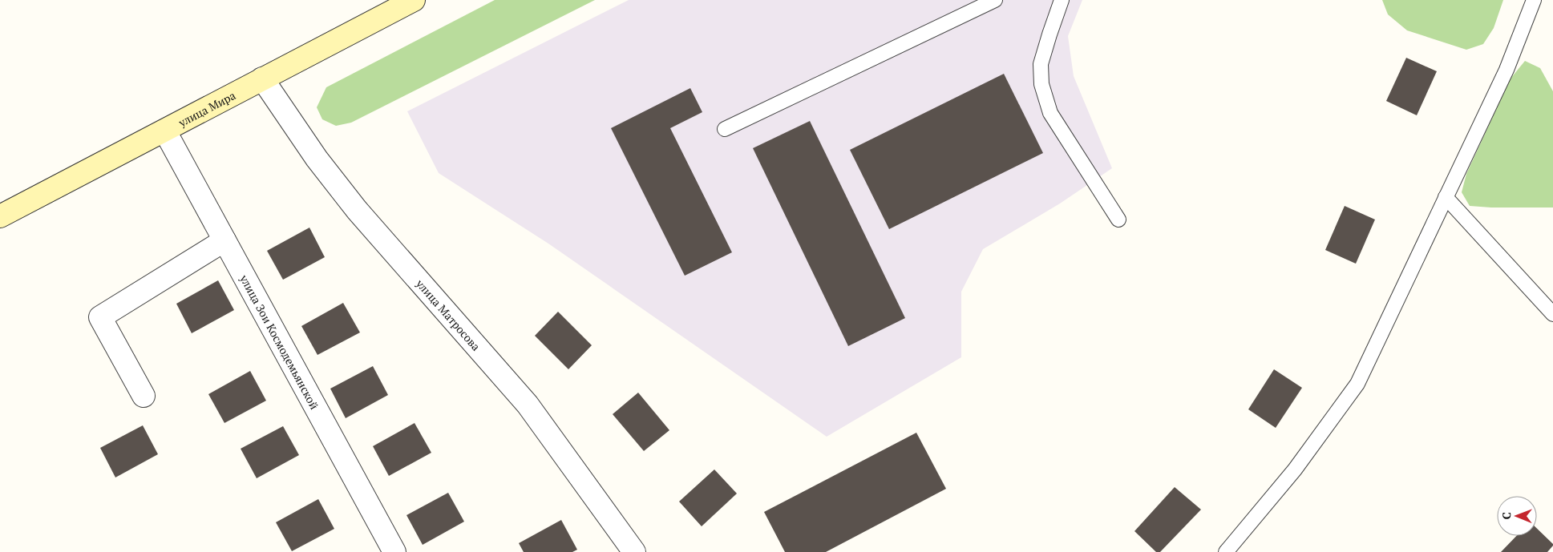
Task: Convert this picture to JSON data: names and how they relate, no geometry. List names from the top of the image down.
{
  "streets": {
    "main road": ["улица Мира"],
    "street": ["улица Матросова", "улица Зои Космодемьянской"]
  },
  "crossings": [
    ["улица Мира", "улица Матросова"],
    ["улица Мира", "улица Зои Космодемьянской"]
  ],
  "north": "left"
}
